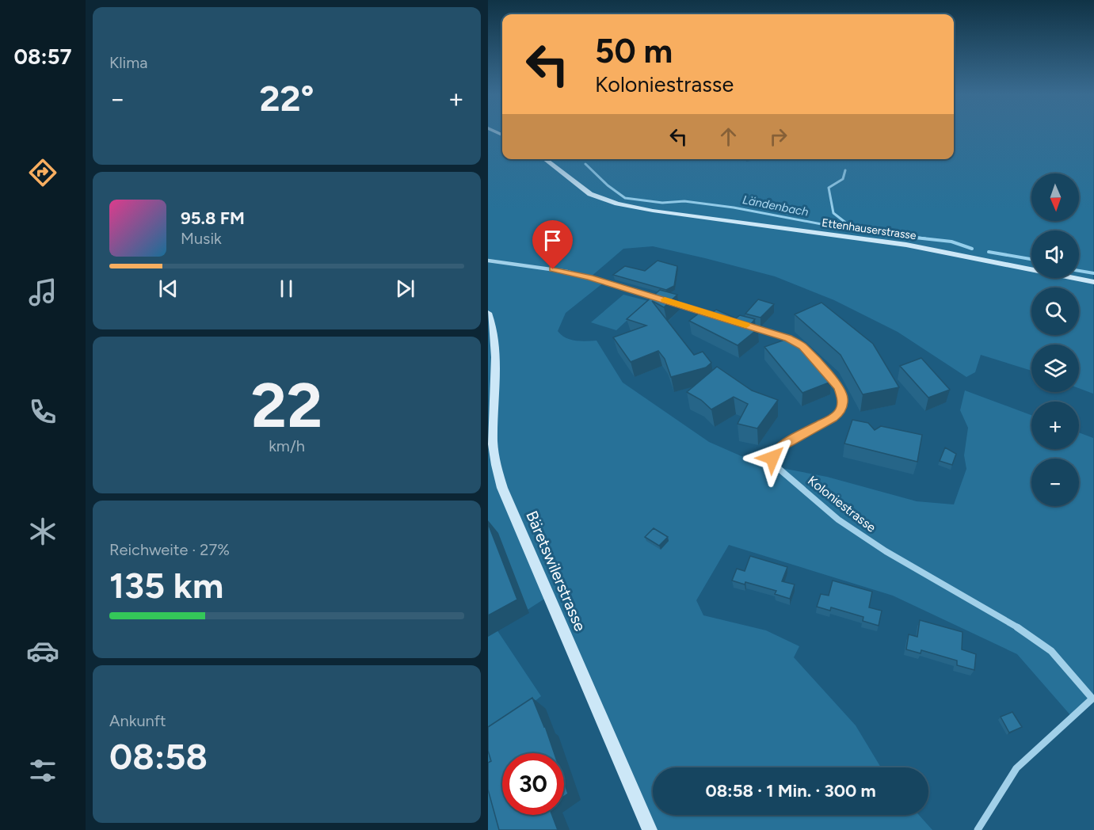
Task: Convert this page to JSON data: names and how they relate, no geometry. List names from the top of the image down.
{
  "streets": {
    "street": ["Ettenhauserstrasse", "Koloniestrasse", "Bäretswilerstrasse"]
  },
  "water": ["Ländenbach"],
  "north": "bottom",
  "page": {
    "tabs": "08:57",
    "tile": [
      "Klima",
      ["22", "km/h"],
      ["Reichweite · 27%", "135 km"],
      ["Ankunft", "08:58"]
    ],
    "turn": ["50 m", "Koloniestrasse"],
    "heat": ["−", "22°", "+"],
    "map_buttons": ["+", "−"],
    "song": ["95.8 FM", "Musik"],
    "limit": "30",
    "trip": "08:58 · 1 Min. · 300 m"
  }
}
